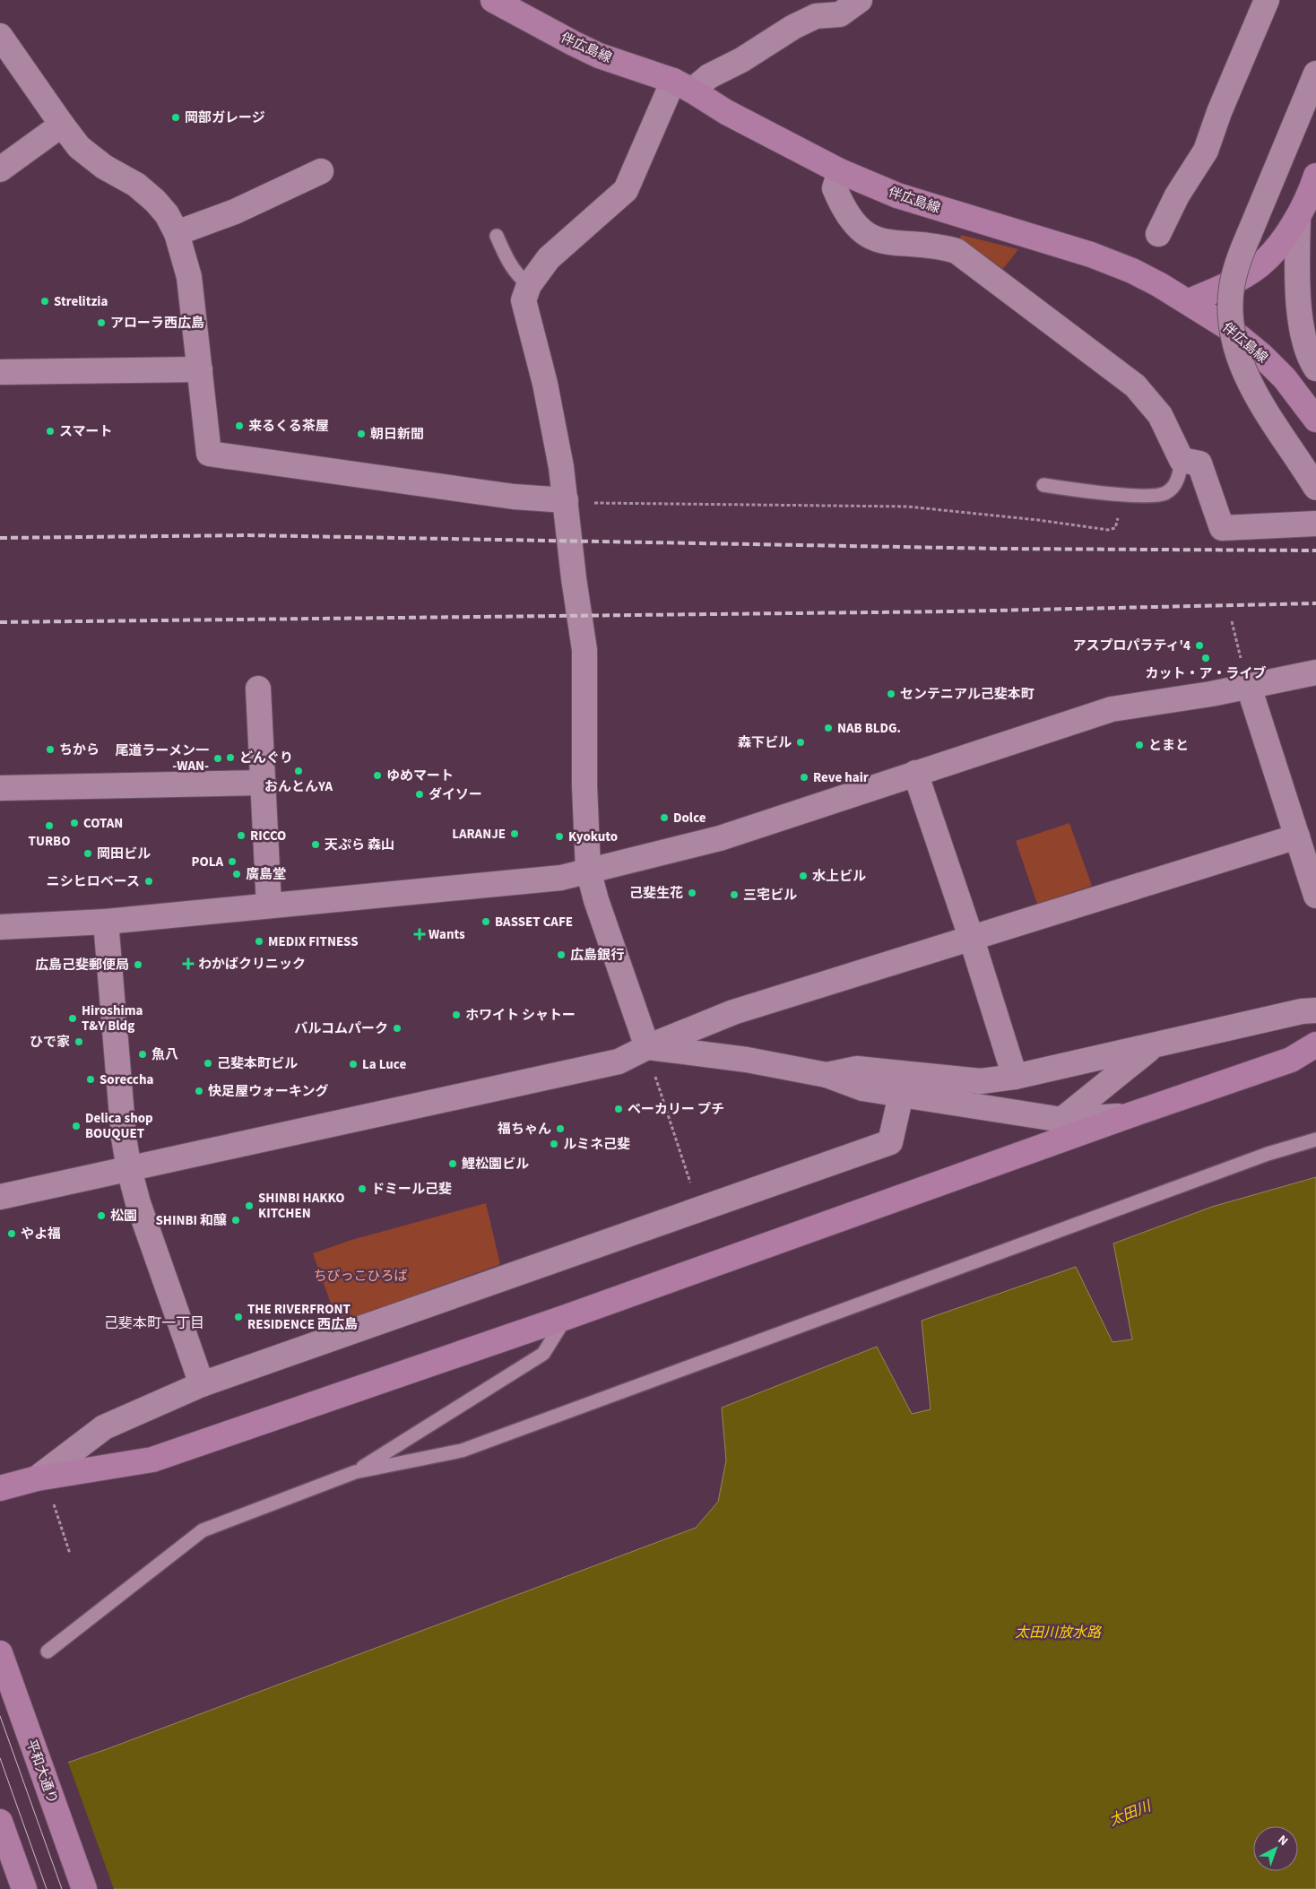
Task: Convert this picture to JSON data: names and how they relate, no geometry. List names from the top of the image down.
{
  "streets": {
    "street": ["伴広島線", "平和大通り"]
  },
  "districts": ["己斐本町一丁目"],
  "water": ["太田川放水路", "太田川"],
  "parks": ["ちびっこひろば"],
  "places": {
    "other": [
      "岡部ガレージ",
      "Strelitzia",
      "アローラ西広島",
      "来るくる茶屋",
      "スマート",
      "朝日新聞",
      "アスプロパラティ'4",
      "カット・ア・ライブ",
      "センテニアル己斐本町",
      "NAB BLDG.",
      "森下ビル",
      "とまと",
      "ちから",
      "どんぐり",
      "尾道ラーメン一 -WAN-",
      "おんとんYA",
      "ゆめマート",
      "Reve hair",
      "ダイソー",
      "Dolce",
      "COTAN",
      "TURBO",
      "LARANJE",
      "RICCO",
      "Kyokuto",
      "天ぷら 森山",
      "岡田ビル",
      "POLA",
      "廣島堂",
      "水上ビル",
      "ニシヒロベース",
      "己斐生花",
      "三宅ビル",
      "BASSET CAFE",
      "MEDIX FITNESS",
      "広島銀行",
      "広島己斐郵便局",
      "ホワイト シャトー",
      "Hiroshima T&Y Bldg",
      "バルコムパーク",
      "ひで家",
      "魚八",
      "己斐本町ビル",
      "La Luce",
      "Soreccha",
      "快足屋ウォーキング",
      "ベーカリー プチ",
      "Delica shop BOUQUET",
      "福ちゃん",
      "ルミネ己斐",
      "鯉松園ビル",
      "ドミール己斐",
      "SHINBI HAKKO KITCHEN",
      "松園",
      "SHINBI 和醸",
      "やよ福",
      "THE RIVERFRONT RESIDENCE 西広島"
    ],
    "health": ["Wants", "わかばクリニック"]
  },
  "north": "top right"
}
